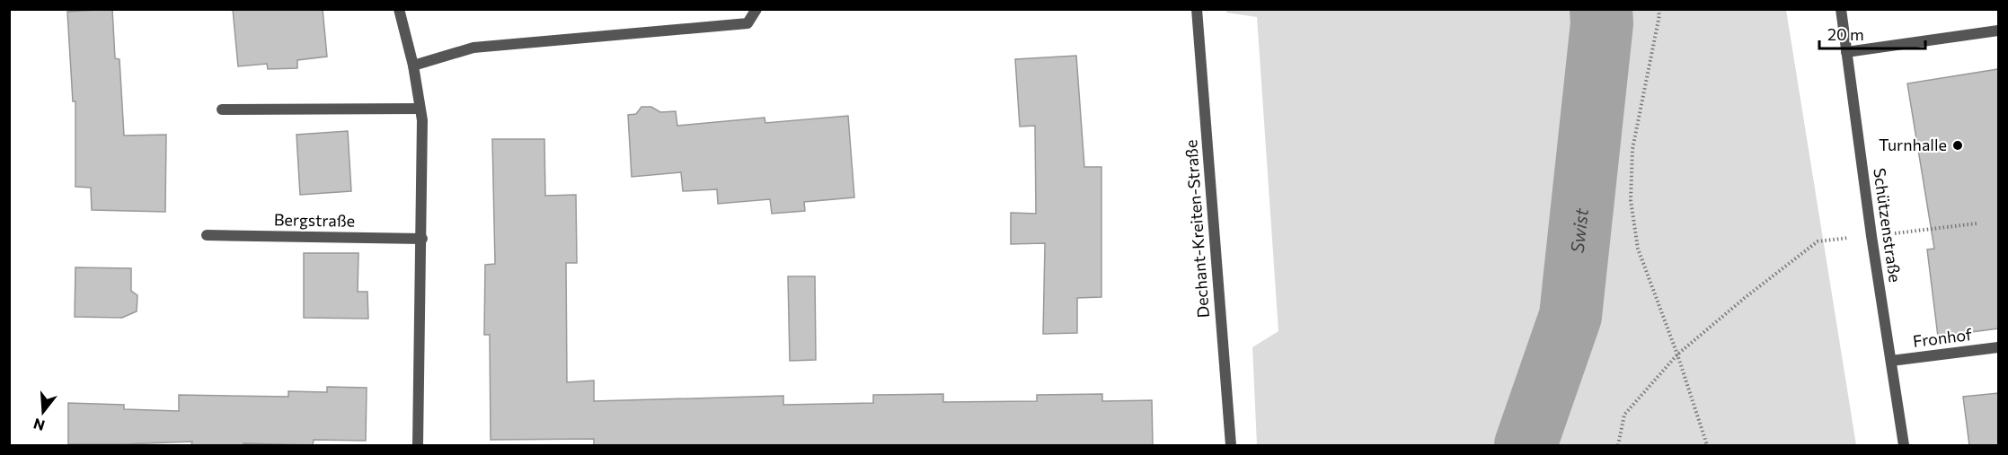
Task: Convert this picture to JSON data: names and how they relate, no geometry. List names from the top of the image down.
{
  "streets": {
    "street": [
      "Bergstraße",
      "Schützenstraße",
      "Dechant-Kreiten-Straße",
      "Fronhof"
    ]
  },
  "crossings": [
    ["Schützenstraße", "Fronhof"]
  ],
  "water": ["Swist"],
  "places": ["Turnhalle"],
  "scale_bar": "20 m",
  "north": "bottom"
}
